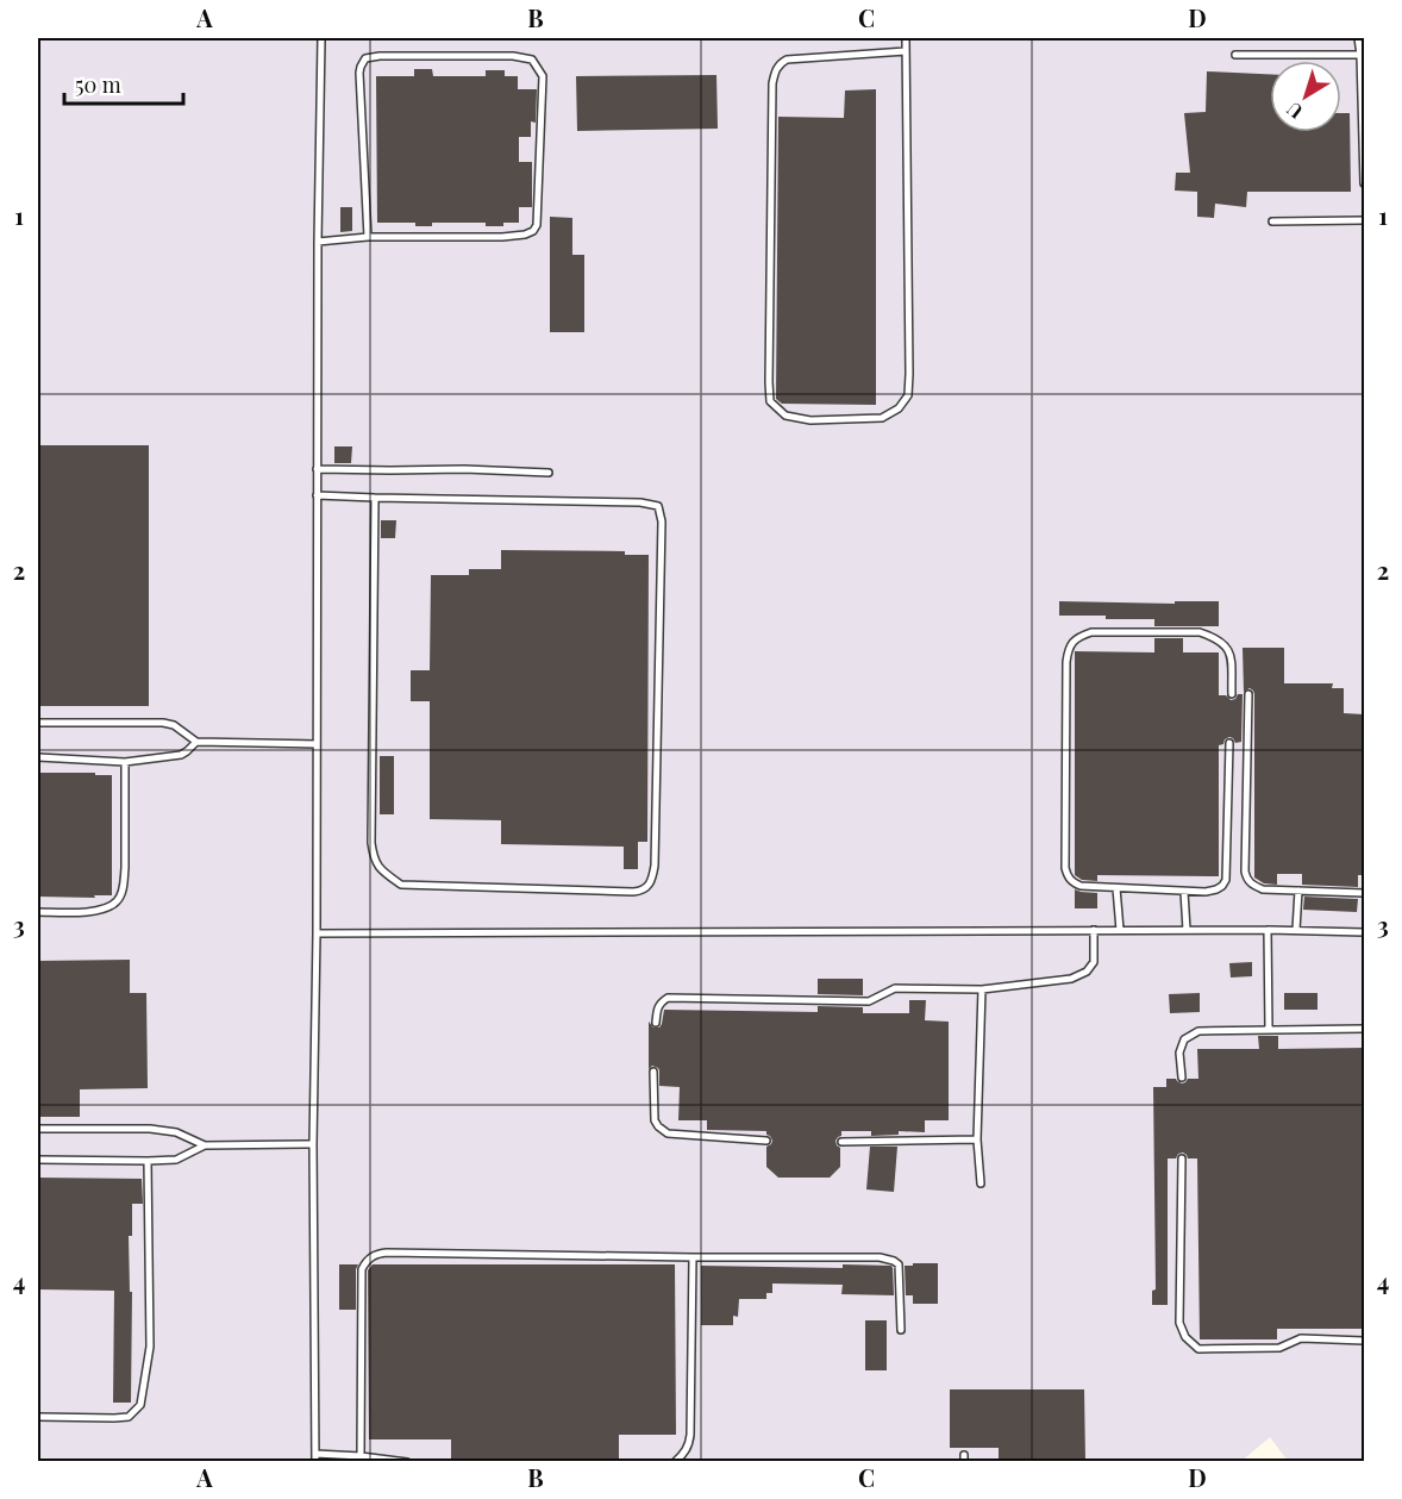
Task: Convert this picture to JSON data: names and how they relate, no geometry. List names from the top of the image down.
{
  "scale_bar": "50 m",
  "north": "bottom left",
  "grid": {
    "columns": [
      "A",
      "B",
      "C",
      "D"
    ],
    "rows": [
      "1",
      "2",
      "3",
      "4"
    ]
  }
}
